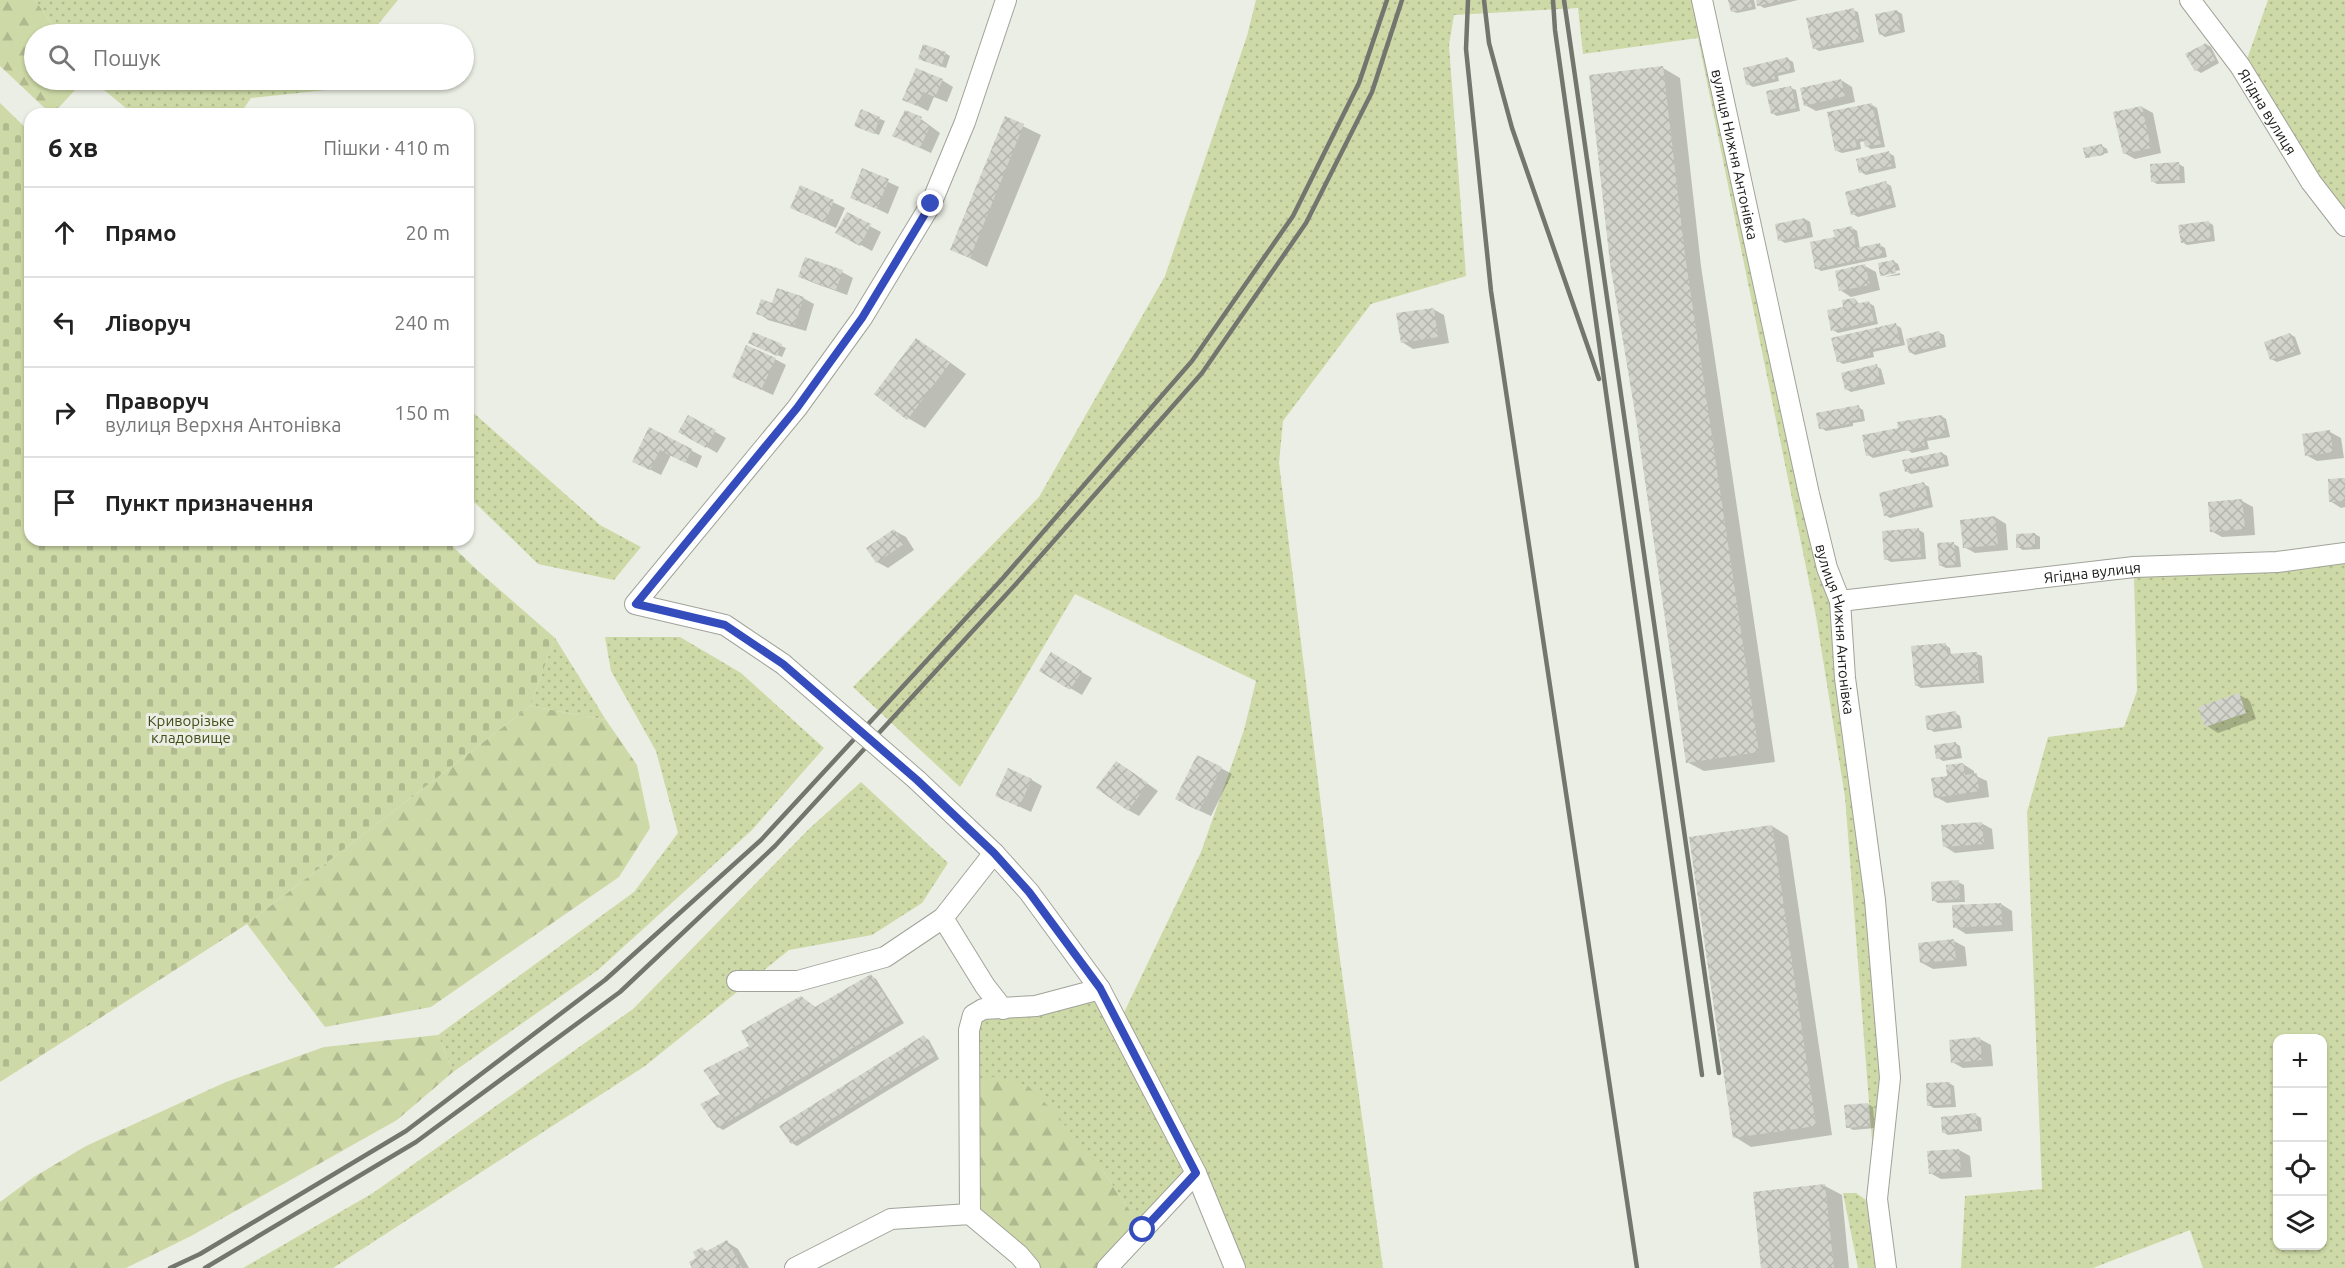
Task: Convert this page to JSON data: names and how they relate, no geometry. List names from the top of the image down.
{
  "streets": {
    "street": ["Ягідна вулиця", "вулиця Нижня Антонівка"]
  },
  "crossings": [
    ["Ягідна вулиця", "вулиця Нижня Антонівка"]
  ],
  "parks": ["Криворізьке кладовище"],
  "page": {
    "search": "Пошук",
    "heading": ["6 хв", "Пішки · 410 m"],
    "list": [
      ["Прямо", "20 m"],
      ["Ліворуч", "240 m"],
      ["Праворуч", "вулиця Верхня Антонівка", "150 m"],
      "Пункт призначення"
    ],
    "map_buttons": ["+", "−"]
  }
}
